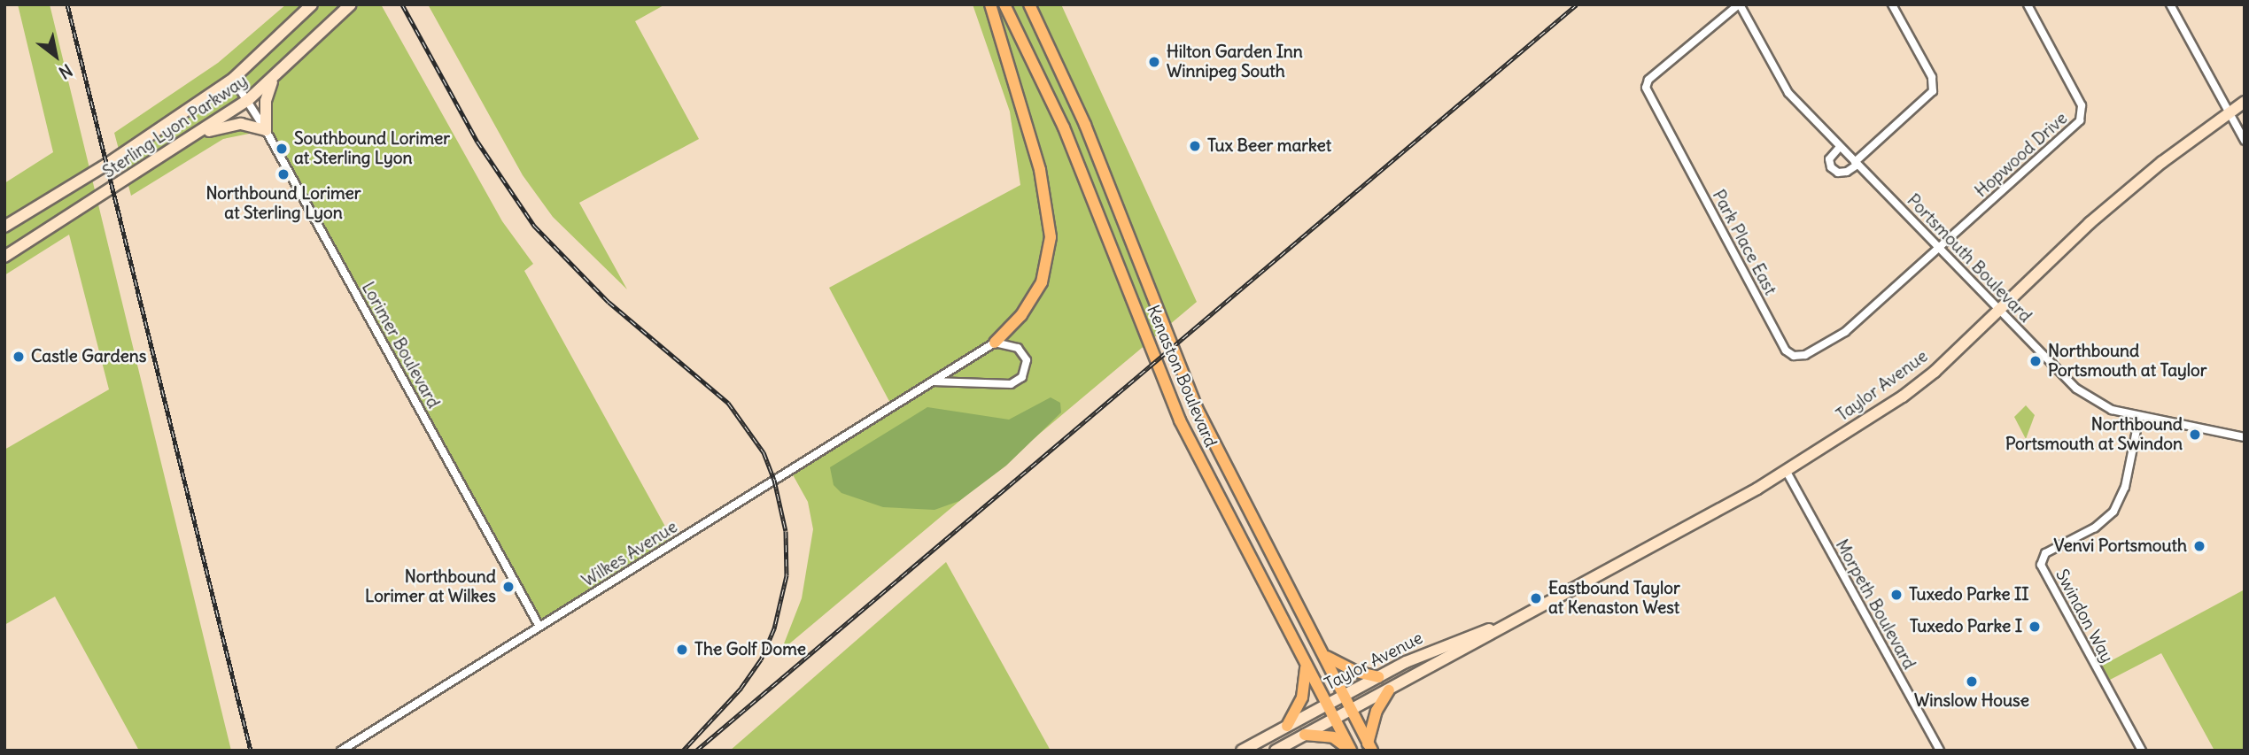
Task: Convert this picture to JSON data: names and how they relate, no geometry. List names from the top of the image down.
{
  "streets": {
    "main road": ["Kenaston Boulevard"],
    "street": [
      "Sterling Lyon Parkway",
      "Hopwood Drive",
      "Park Place East",
      "Portsmouth Boulevard",
      "Lorimer Boulevard",
      "Taylor Avenue",
      "Wilkes Avenue",
      "Morpeth Boulevard",
      "Swindon Way"
    ]
  },
  "crossings": [
    ["Sterling Lyon Parkway", "Lorimer Boulevard"],
    ["Hopwood Drive", "Park Place East"],
    ["Hopwood Drive", "Portsmouth Boulevard"],
    ["Park Place East", "Portsmouth Boulevard"],
    ["Portsmouth Boulevard", "Taylor Avenue"],
    ["Portsmouth Boulevard", "Swindon Way"],
    ["Lorimer Boulevard", "Wilkes Avenue"],
    ["Kenaston Boulevard", "Taylor Avenue"],
    ["Taylor Avenue", "Morpeth Boulevard"]
  ],
  "places": [
    "Hilton Garden Inn Winnipeg South",
    "Tux Beer market",
    "Southbound Lorimer at Sterling Lyon",
    "Northbound Lorimer at Sterling Lyon",
    "Castle Gardens",
    "Northbound Portsmouth at Taylor",
    "Northbound Portsmouth at Swindon",
    "Venvi Portsmouth",
    "Northbound Lorimer at Wilkes",
    "Tuxedo Parke II",
    "Eastbound Taylor at Kenaston West",
    "Tuxedo Parke I",
    "The Golf Dome",
    "Winslow House"
  ],
  "north": "bottom right"
}
